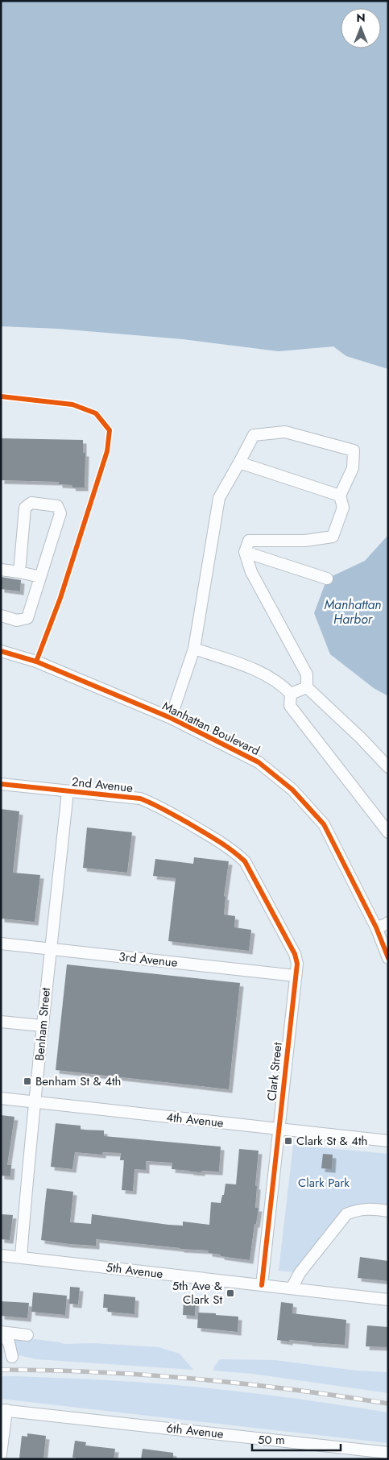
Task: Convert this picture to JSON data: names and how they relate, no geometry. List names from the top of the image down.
{
  "streets": {
    "street": [
      "Manhattan Boulevard",
      "2nd Avenue",
      "3rd Avenue",
      "Benham Street",
      "Clark Street",
      "4th Avenue",
      "5th Avenue",
      "6th Avenue"
    ]
  },
  "crossings": [
    ["2nd Avenue", "Benham Street"],
    ["2nd Avenue", "Clark Street"],
    ["3rd Avenue", "Benham Street"],
    ["3rd Avenue", "Clark Street"],
    ["Benham Street", "4th Avenue"],
    ["Benham Street", "5th Avenue"],
    ["Clark Street", "4th Avenue"],
    ["Clark Street", "5th Avenue"]
  ],
  "water": ["Manhattan Harbor"],
  "parks": ["Clark Park"],
  "places": {
    "transit": ["Benham St & 4th", "Clark St & 4th", "5th Ave & Clark St"]
  },
  "scale_bar": "50 m",
  "north": "top"
}
